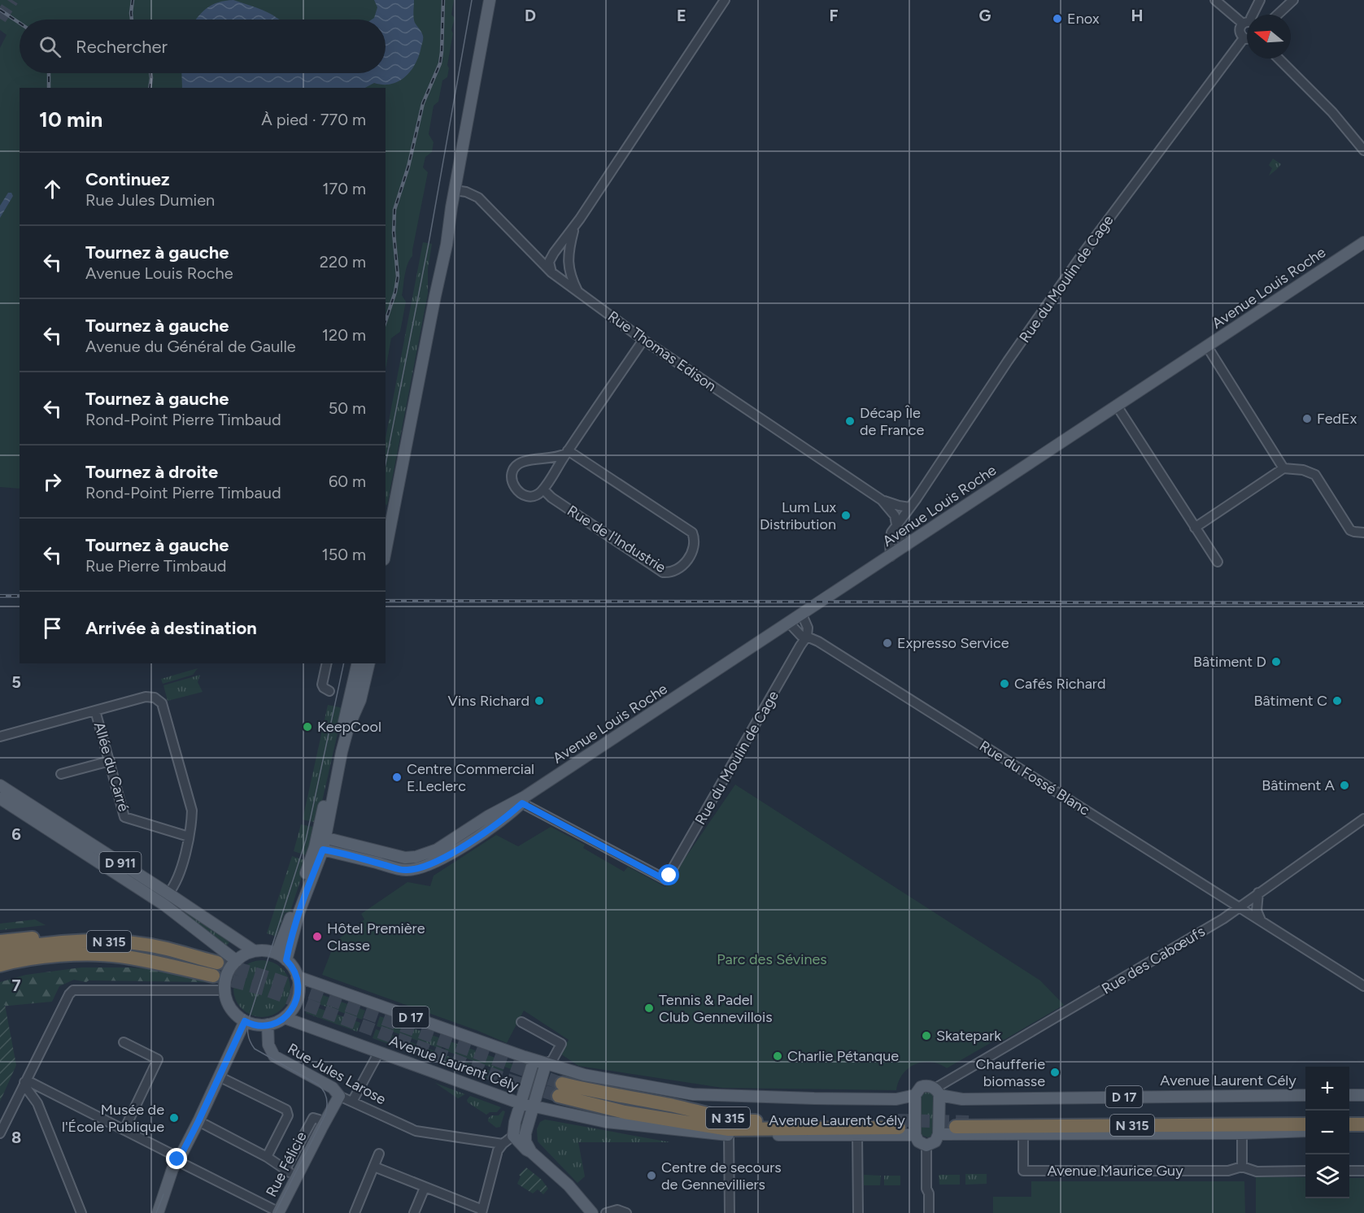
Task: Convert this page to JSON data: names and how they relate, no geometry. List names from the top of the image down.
{
  "streets": {
    "highway": ["N 315"],
    "main road": [
      "Avenue Louis Roche",
      "D 911",
      "D 17",
      "Avenue Laurent Cély",
      "Rue Jules Larose",
      "Rue Félicie"
    ],
    "street": [
      "Rue du Moulin de Cage",
      "Rue Thomas Edison",
      "Rue de l'Industrie",
      "Allée du Carré",
      "Rue du Fossé Blanc",
      "Rue des Cabœufs",
      "Avenue Maurice Guy"
    ]
  },
  "crossings": [
    ["Rue du Moulin de Cage", "Avenue Louis Roche"],
    ["Rue du Moulin de Cage", "Rue Thomas Edison"],
    ["Rue du Moulin de Cage", "Rue du Fossé Blanc"],
    ["Avenue Louis Roche", "Rue du Fossé Blanc"],
    ["Rue du Fossé Blanc", "Rue des Cabœufs"],
    ["D 911", "Avenue Laurent Cély"],
    ["D 911", "Rue Jules Larose"],
    ["Rue des Cabœufs", "Avenue Laurent Cély"],
    ["Avenue Laurent Cély", "Rue Jules Larose"],
    ["Rue Jules Larose", "Rue Félicie"]
  ],
  "parks": ["Parc des Sévines"],
  "places": [
    "Enox",
    "FedEx",
    "Décap Île de France",
    "Lum Lux Distribution",
    "Expresso Service",
    "Bâtiment D",
    "Cafés Richard",
    "Vins Richard",
    "Bâtiment C",
    "KeepCool",
    "Centre Commercial E.Leclerc",
    "Bâtiment A",
    "Hôtel Première Classe",
    "Tennis & Padel Club Gennevillois",
    "Skatepark",
    "Charlie Pétanque",
    "Chaufferie biomasse",
    "Musée de l'École Publique",
    "Centre de secours de Gennevilliers"
  ],
  "north": "left",
  "page": {
    "search": "Rechercher",
    "heading": ["10 min", "À pied · 770 m"],
    "list": [
      ["Continuez", "Rue Jules Dumien", "170 m"],
      ["Tournez à gauche", "Avenue Louis Roche", "220 m"],
      ["Tournez à gauche", "Avenue du Général de Gaulle", "120 m"],
      ["Tournez à gauche", "Rond-Point Pierre Timbaud", "50 m"],
      ["Tournez à droite", "Rond-Point Pierre Timbaud", "60 m"],
      ["Tournez à gauche", "Rue Pierre Timbaud", "150 m"],
      "Arrivée à destination"
    ],
    "map_buttons": ["+", "−"]
  },
  "grid": {
    "columns": [
      "D",
      "E",
      "F",
      "G",
      "H"
    ],
    "rows": [
      "5",
      "6",
      "7",
      "8"
    ]
  }
}
